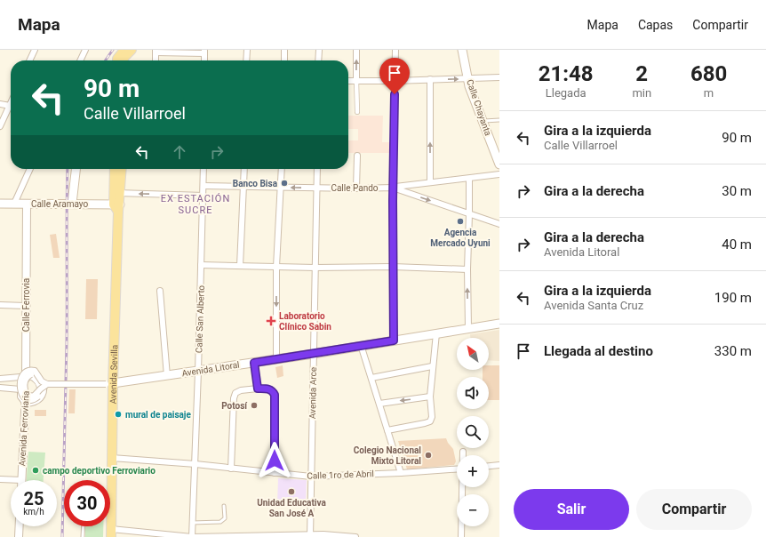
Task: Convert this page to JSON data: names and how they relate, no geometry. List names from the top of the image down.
{
  "streets": {
    "main road": [
      "Calle Chayanta",
      "Calle Aramayo",
      "Avenida Litoral",
      "Avenida Sevilla"
    ],
    "street": [
      "Calle Pando",
      "Calle Ferrovia",
      "Calle San Alberto",
      "Avenida Arce",
      "Avenida Ferroviaria",
      "Calle 1ro de Abril"
    ]
  },
  "crossings": [
    ["Calle Pando", "Calle San Alberto"],
    ["Calle Pando", "Avenida Arce"],
    ["Calle Aramayo", "Calle Ferrovia"],
    ["Calle Aramayo", "Avenida Sevilla"],
    ["Calle Ferrovia", "Avenida Ferroviaria"],
    ["Calle San Alberto", "Avenida Litoral"],
    ["Calle San Alberto", "Calle 1ro de Abril"],
    ["Avenida Litoral", "Avenida Sevilla"],
    ["Avenida Litoral", "Avenida Arce"],
    ["Avenida Sevilla", "Calle 1ro de Abril"],
    ["Avenida Arce", "Calle 1ro de Abril"]
  ],
  "districts": ["EX ESTACIÓN SUCRE"],
  "places": {
    "other": [
      "Banco Bisa",
      "Agencia Mercado Uyuni",
      "Potosí",
      "mural de paisaje",
      "Colegio Nacional Mixto Litoral",
      "campo deportivo Ferroviario",
      "Unidad Educativa San José A"
    ],
    "health": ["Laboratorio Clínico Sabin"]
  },
  "north": "top left",
  "page": {
    "header": "Mapa",
    "nav": ["Mapa", "Capas", "Compartir"],
    "eta": [
      "21:48",
      "Llegada",
      "2",
      "min",
      "680",
      "m"
    ],
    "turn": ["90 m", "Calle Villarroel"],
    "list": [
      {
        "name": "Gira a la izquierda",
        "note": "Calle Villarroel",
        "value": "90 m"
      },
      {
        "name": "Gira a la derecha",
        "value": "30 m"
      },
      {
        "name": "Gira a la derecha",
        "note": "Avenida Litoral",
        "value": "40 m"
      },
      {
        "name": "Gira a la izquierda",
        "note": "Avenida Santa Cruz",
        "value": "190 m"
      },
      {
        "name": "Llegada al destino",
        "value": "330 m"
      }
    ],
    "map_buttons": ["+", "−"],
    "speed": "25 km/h",
    "limit": "30",
    "buttons": ["Salir", "Compartir"]
  }
}
